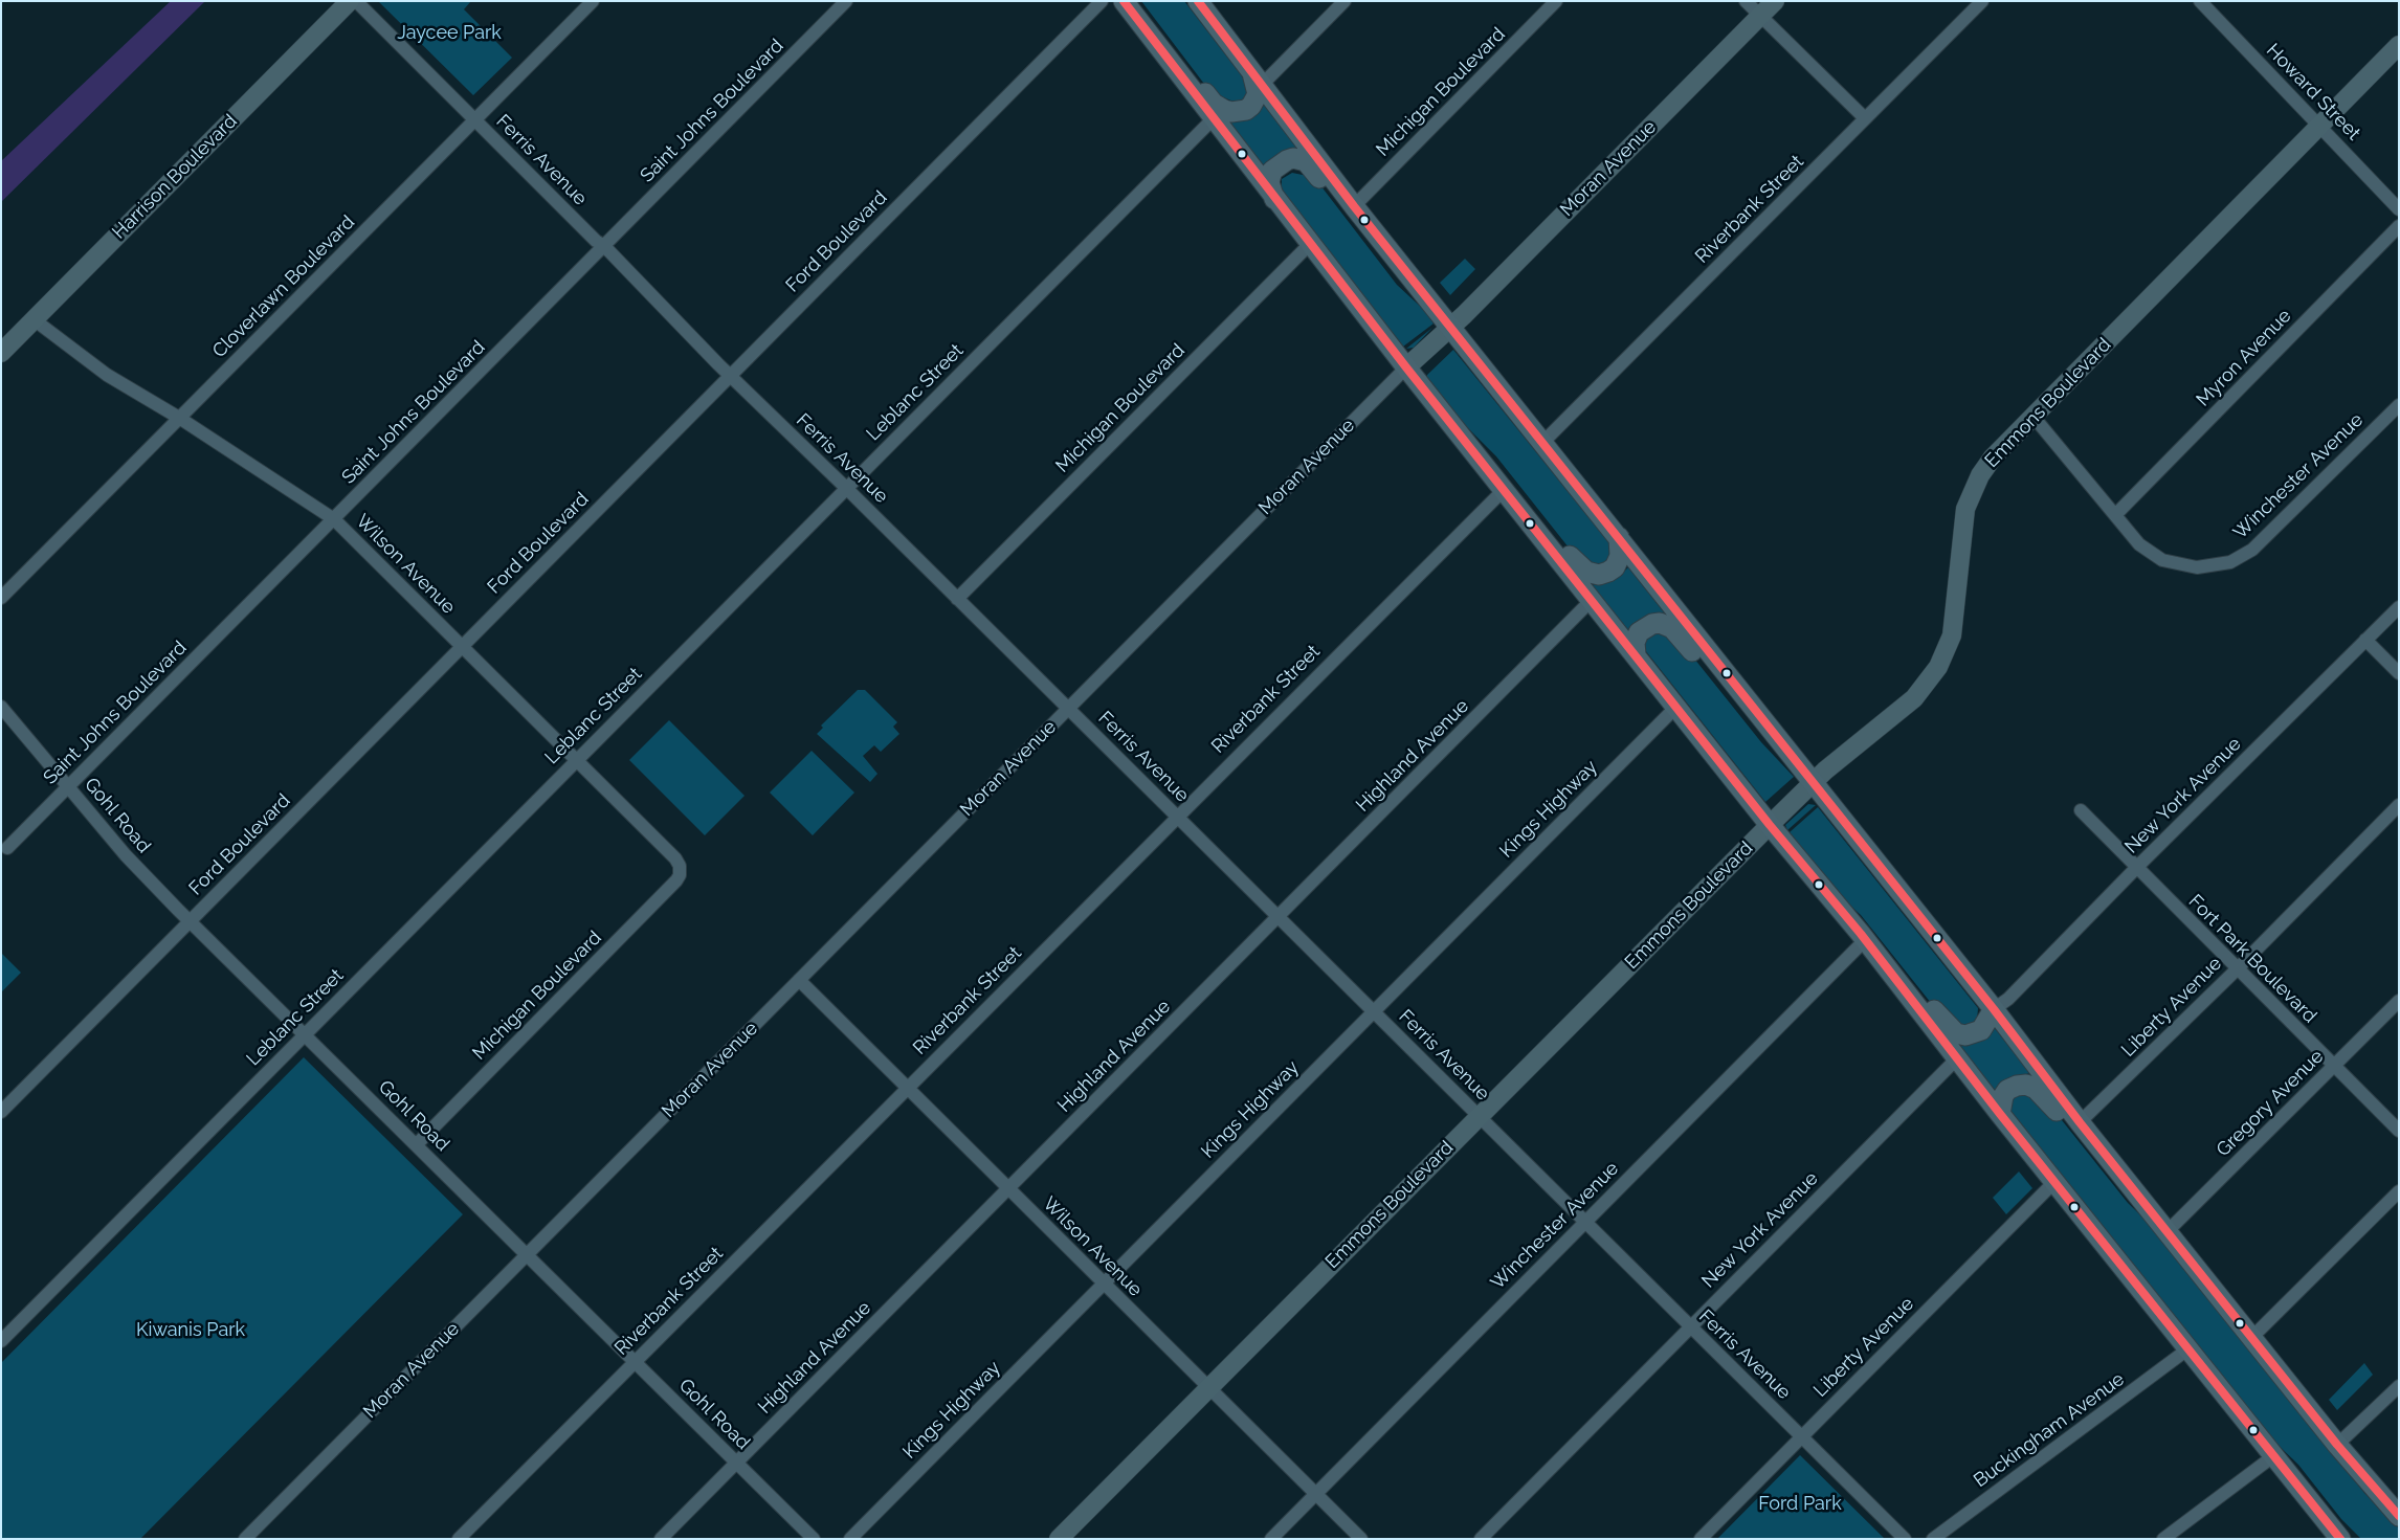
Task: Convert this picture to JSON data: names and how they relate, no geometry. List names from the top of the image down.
{
  "streets": {
    "street": [
      "Michigan Boulevard",
      "Howard Street",
      "Saint Johns Boulevard",
      "Ferris Avenue",
      "Moran Avenue",
      "Harrison Boulevard",
      "Riverbank Street",
      "Ford Boulevard",
      "Cloverlawn Boulevard",
      "Myron Avenue",
      "Leblanc Street",
      "Emmons Boulevard",
      "Winchester Avenue",
      "Wilson Avenue",
      "Highland Avenue",
      "New York Avenue",
      "Kings Highway",
      "Gohl Road",
      "Fort Park Boulevard",
      "Liberty Avenue",
      "Gregory Avenue",
      "Buckingham Avenue"
    ]
  },
  "crossings": [
    ["Michigan Boulevard", "Ferris Avenue"],
    ["Michigan Boulevard", "Wilson Avenue"],
    ["Michigan Boulevard", "Gohl Road"],
    ["Howard Street", "Emmons Boulevard"],
    ["Saint Johns Boulevard", "Ferris Avenue"],
    ["Saint Johns Boulevard", "Wilson Avenue"],
    ["Saint Johns Boulevard", "Gohl Road"],
    ["Ferris Avenue", "Moran Avenue"],
    ["Ferris Avenue", "Riverbank Street"],
    ["Ferris Avenue", "Ford Boulevard"],
    ["Ferris Avenue", "Cloverlawn Boulevard"],
    ["Ferris Avenue", "Leblanc Street"],
    ["Ferris Avenue", "Emmons Boulevard"],
    ["Ferris Avenue", "Winchester Avenue"],
    ["Ferris Avenue", "Highland Avenue"],
    ["Ferris Avenue", "New York Avenue"],
    ["Ferris Avenue", "Kings Highway"],
    ["Ferris Avenue", "Liberty Avenue"],
    ["Moran Avenue", "Wilson Avenue"],
    ["Moran Avenue", "Gohl Road"],
    ["Harrison Boulevard", "Wilson Avenue"],
    ["Riverbank Street", "Wilson Avenue"],
    ["Riverbank Street", "Gohl Road"],
    ["Ford Boulevard", "Wilson Avenue"],
    ["Ford Boulevard", "Gohl Road"],
    ["Cloverlawn Boulevard", "Wilson Avenue"],
    ["Myron Avenue", "Winchester Avenue"],
    ["Leblanc Street", "Wilson Avenue"],
    ["Leblanc Street", "Gohl Road"],
    ["Emmons Boulevard", "Winchester Avenue"],
    ["Emmons Boulevard", "Wilson Avenue"],
    ["Winchester Avenue", "Wilson Avenue"],
    ["Wilson Avenue", "Highland Avenue"],
    ["Wilson Avenue", "Kings Highway"],
    ["Highland Avenue", "Gohl Road"],
    ["New York Avenue", "Fort Park Boulevard"],
    ["Fort Park Boulevard", "Liberty Avenue"],
    ["Fort Park Boulevard", "Gregory Avenue"]
  ],
  "parks": ["Jaycee Park", "Kiwanis Park", "Ford Park"]
}
